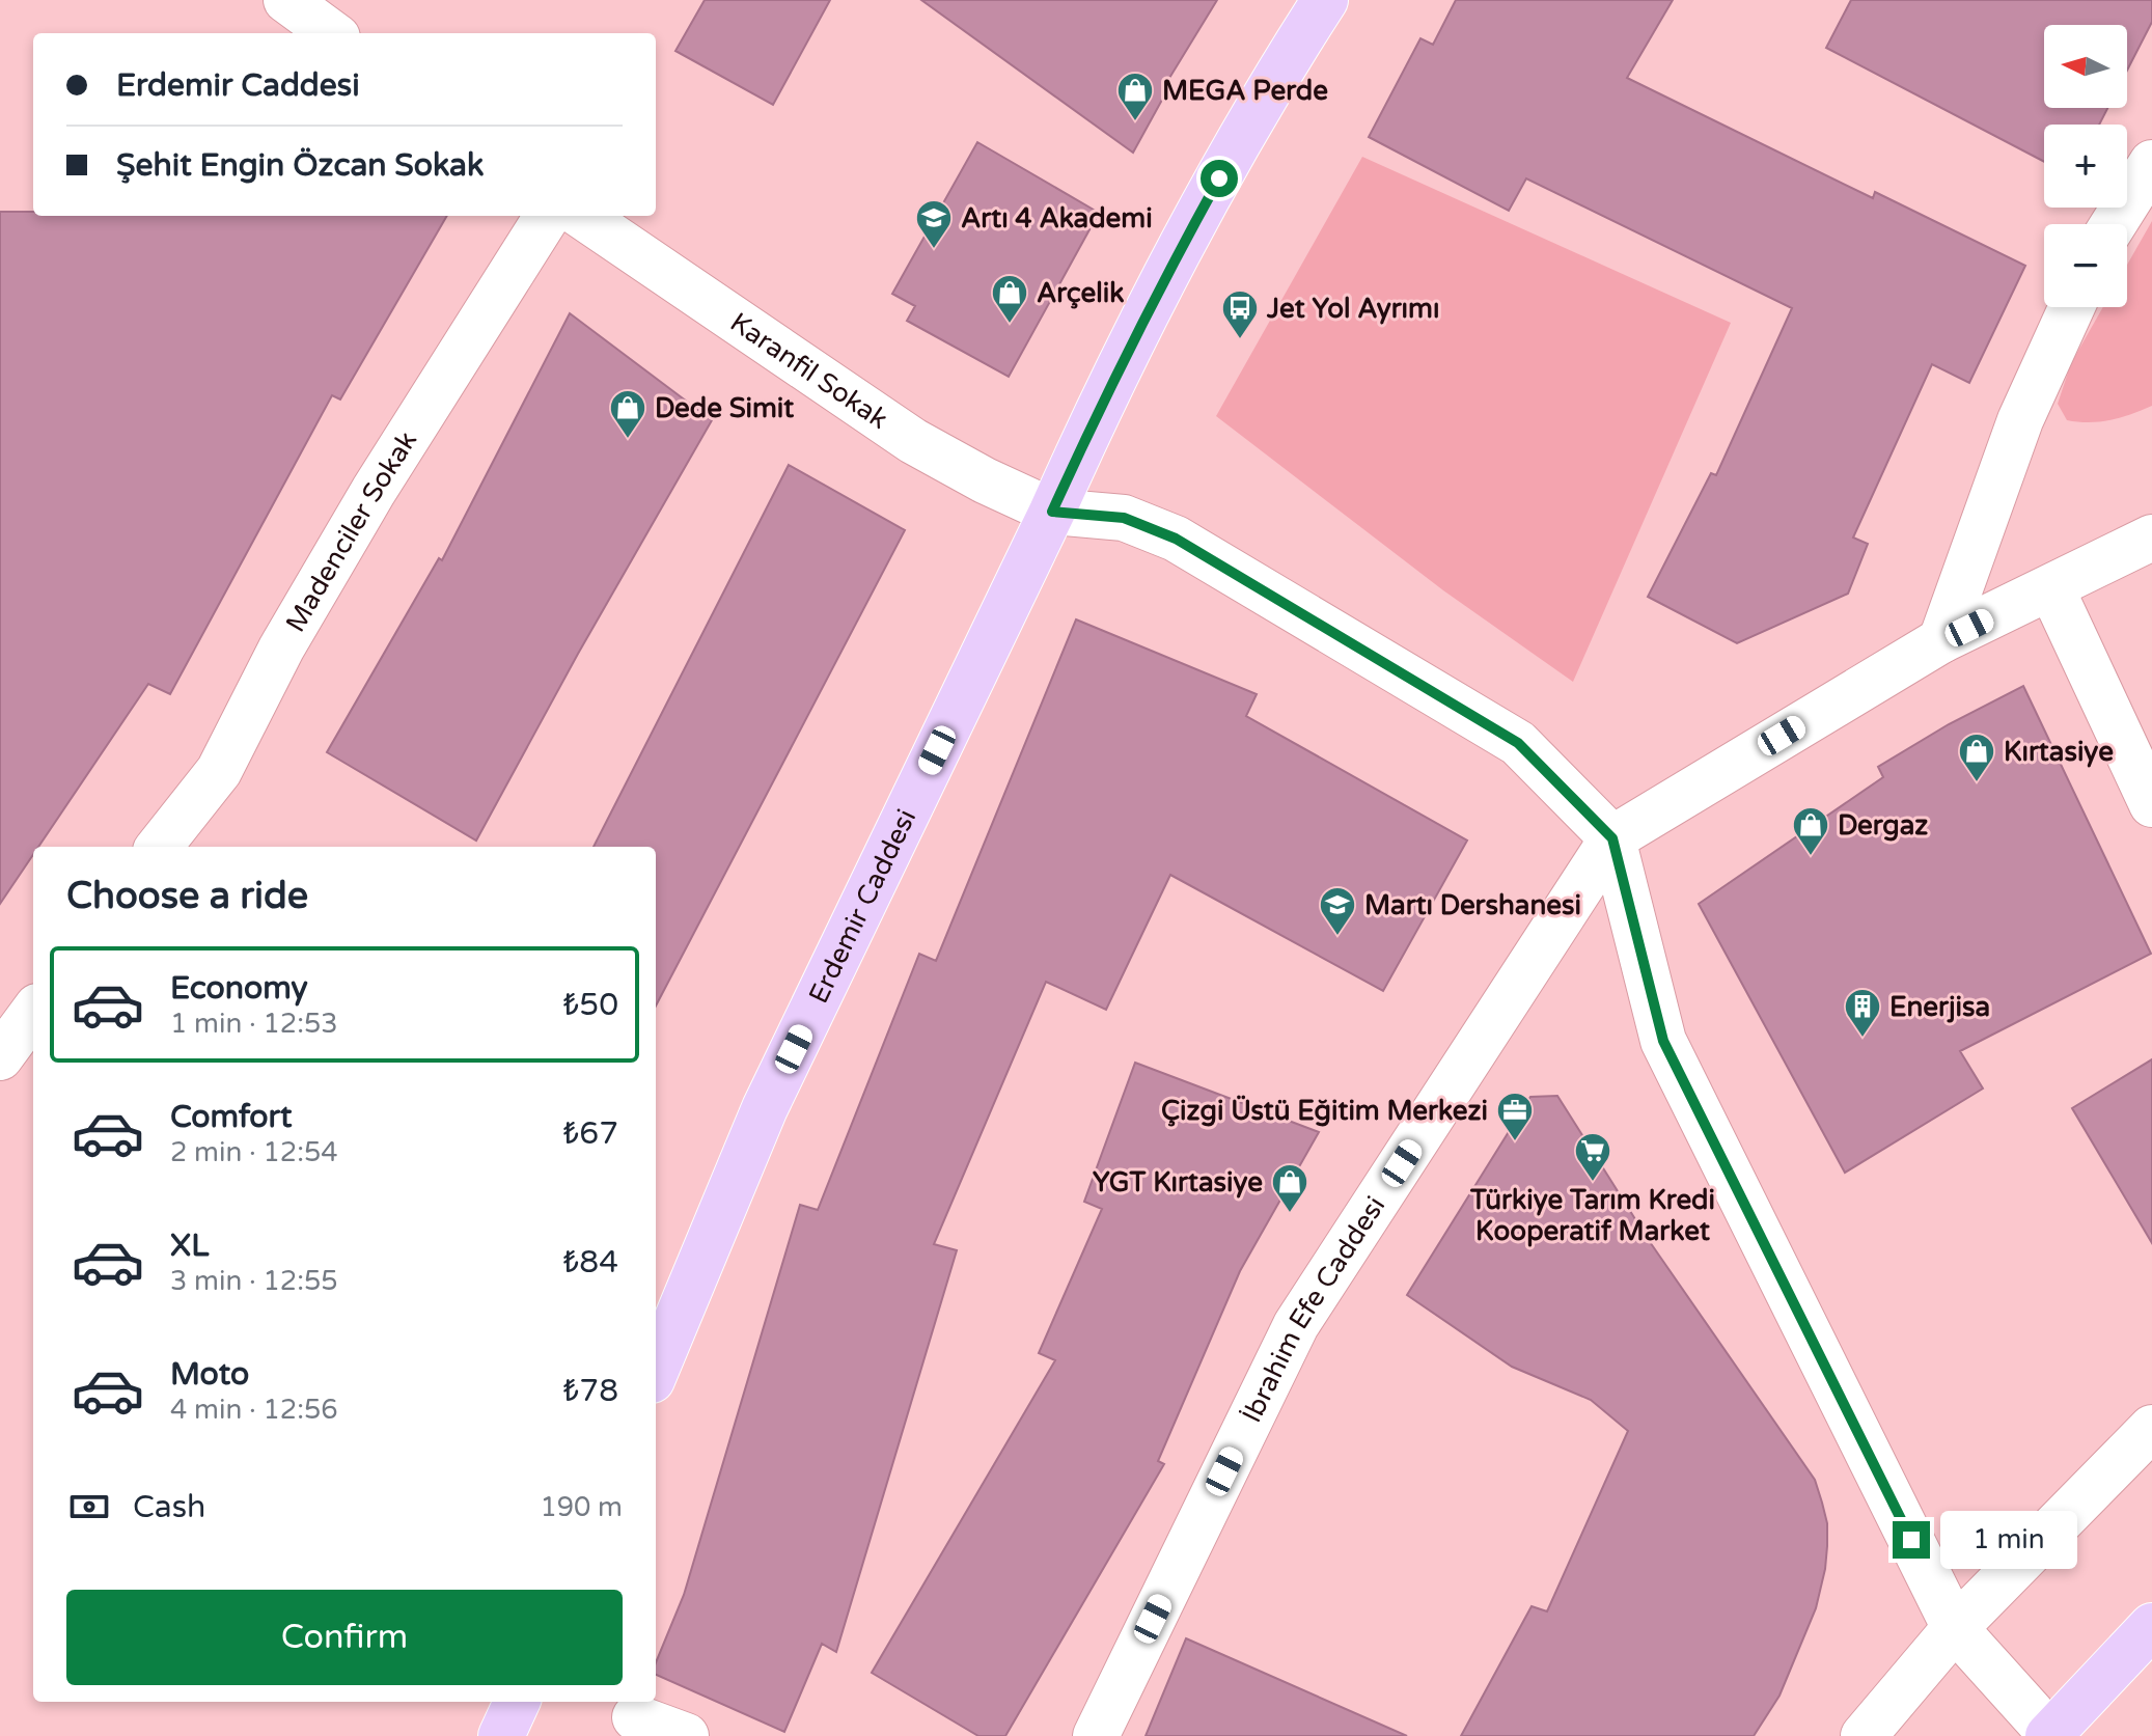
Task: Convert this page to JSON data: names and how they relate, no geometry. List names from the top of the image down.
{
  "streets": {
    "main road": ["Erdemir Caddesi"],
    "street": ["Karanfil Sokak", "Madenciler Sokak", "İbrahim Efe Caddesi"]
  },
  "crossings": [
    ["Karanfil Sokak", "Erdemir Caddesi"],
    ["Karanfil Sokak", "İbrahim Efe Caddesi"]
  ],
  "places": {
    "shop": [
      "MEGA Perde",
      "Arçelik",
      "Dede Simit",
      "Kırtasiye",
      "Dergaz",
      "YGT Kırtasiye"
    ],
    "school or university": ["Artı 4 Akademi", "Martı Dershanesi"],
    "bus stop": ["Jet Yol Ayrımı"],
    "building": ["Enerjisa"],
    "office": ["Çizgi Üstü Eğitim Merkezi"],
    "supermarket": ["Türkiye Tarım Kredi Kooperatif Market"]
  },
  "north": "left",
  "page": {
    "map_buttons": ["+", "−"],
    "banner": ["Erdemir Caddesi", "Şehit Engin Özcan Sokak"],
    "heading": "Choose a ride",
    "list": [
      {
        "name": "Economy",
        "note": "1 min · 12:53",
        "value": "₺50"
      },
      {
        "name": "Comfort",
        "note": "2 min · 12:54",
        "value": "₺67"
      },
      {
        "name": "XL",
        "note": "3 min · 12:55",
        "value": "₺84"
      },
      {
        "name": "Moto",
        "note": "4 min · 12:56",
        "value": "₺78"
      }
    ],
    "pay": ["Cash", "190 m"],
    "bubble": "1 min",
    "buttons": "Confirm"
  }
}
